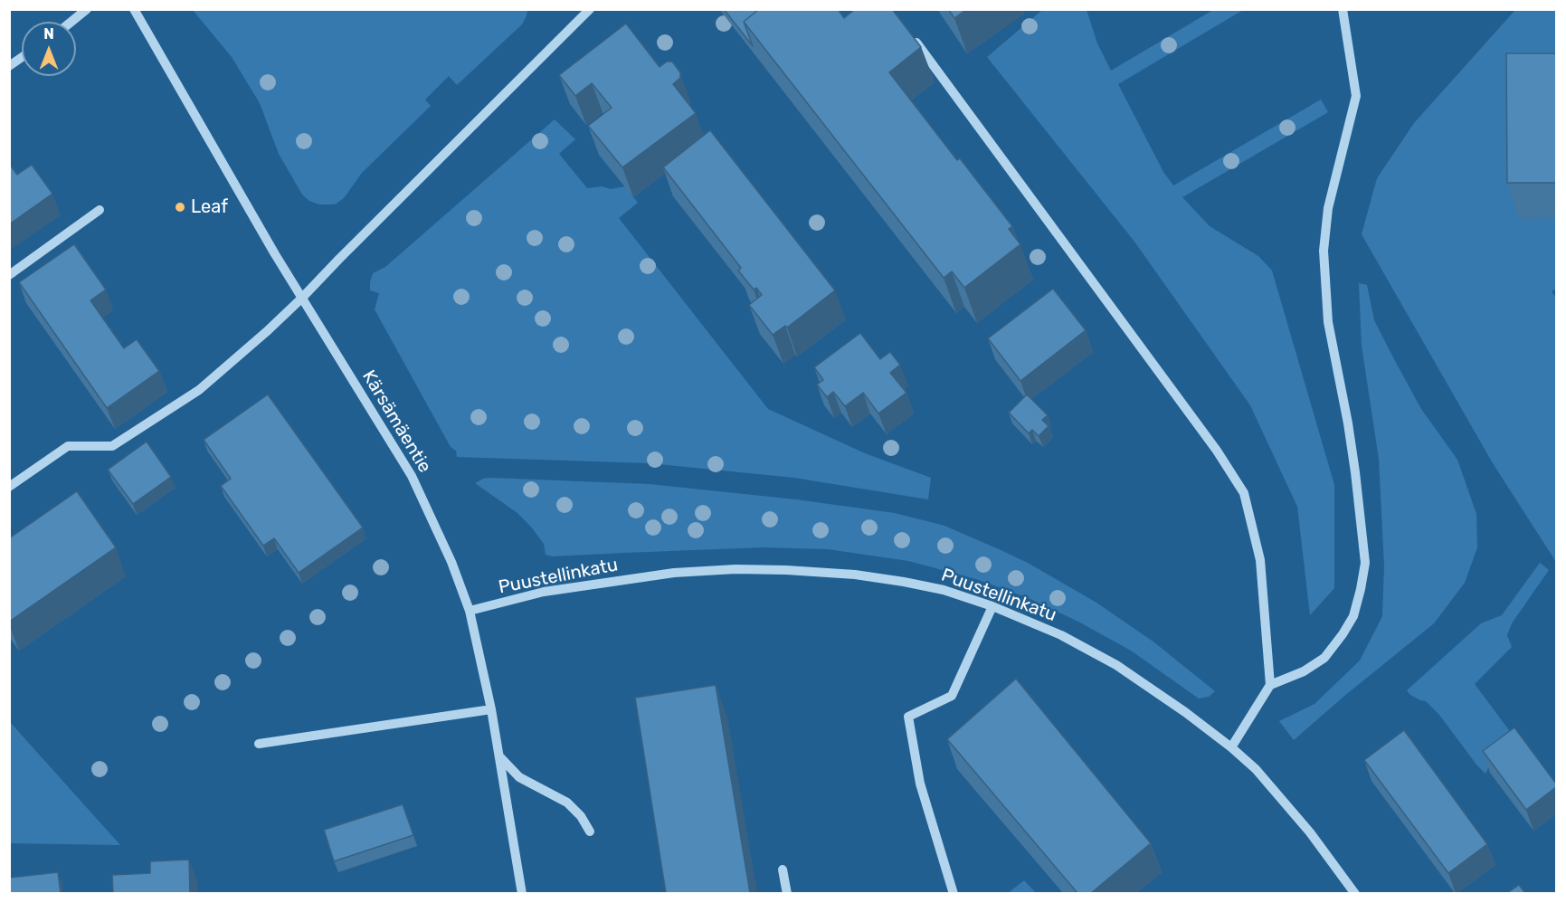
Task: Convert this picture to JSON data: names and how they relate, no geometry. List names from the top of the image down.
{
  "streets": {
    "street": ["Kärsämäentie", "Puustellinkatu"]
  },
  "crossings": [
    ["Kärsämäentie", "Puustellinkatu"]
  ],
  "places": ["Leaf"],
  "north": "top"
}
